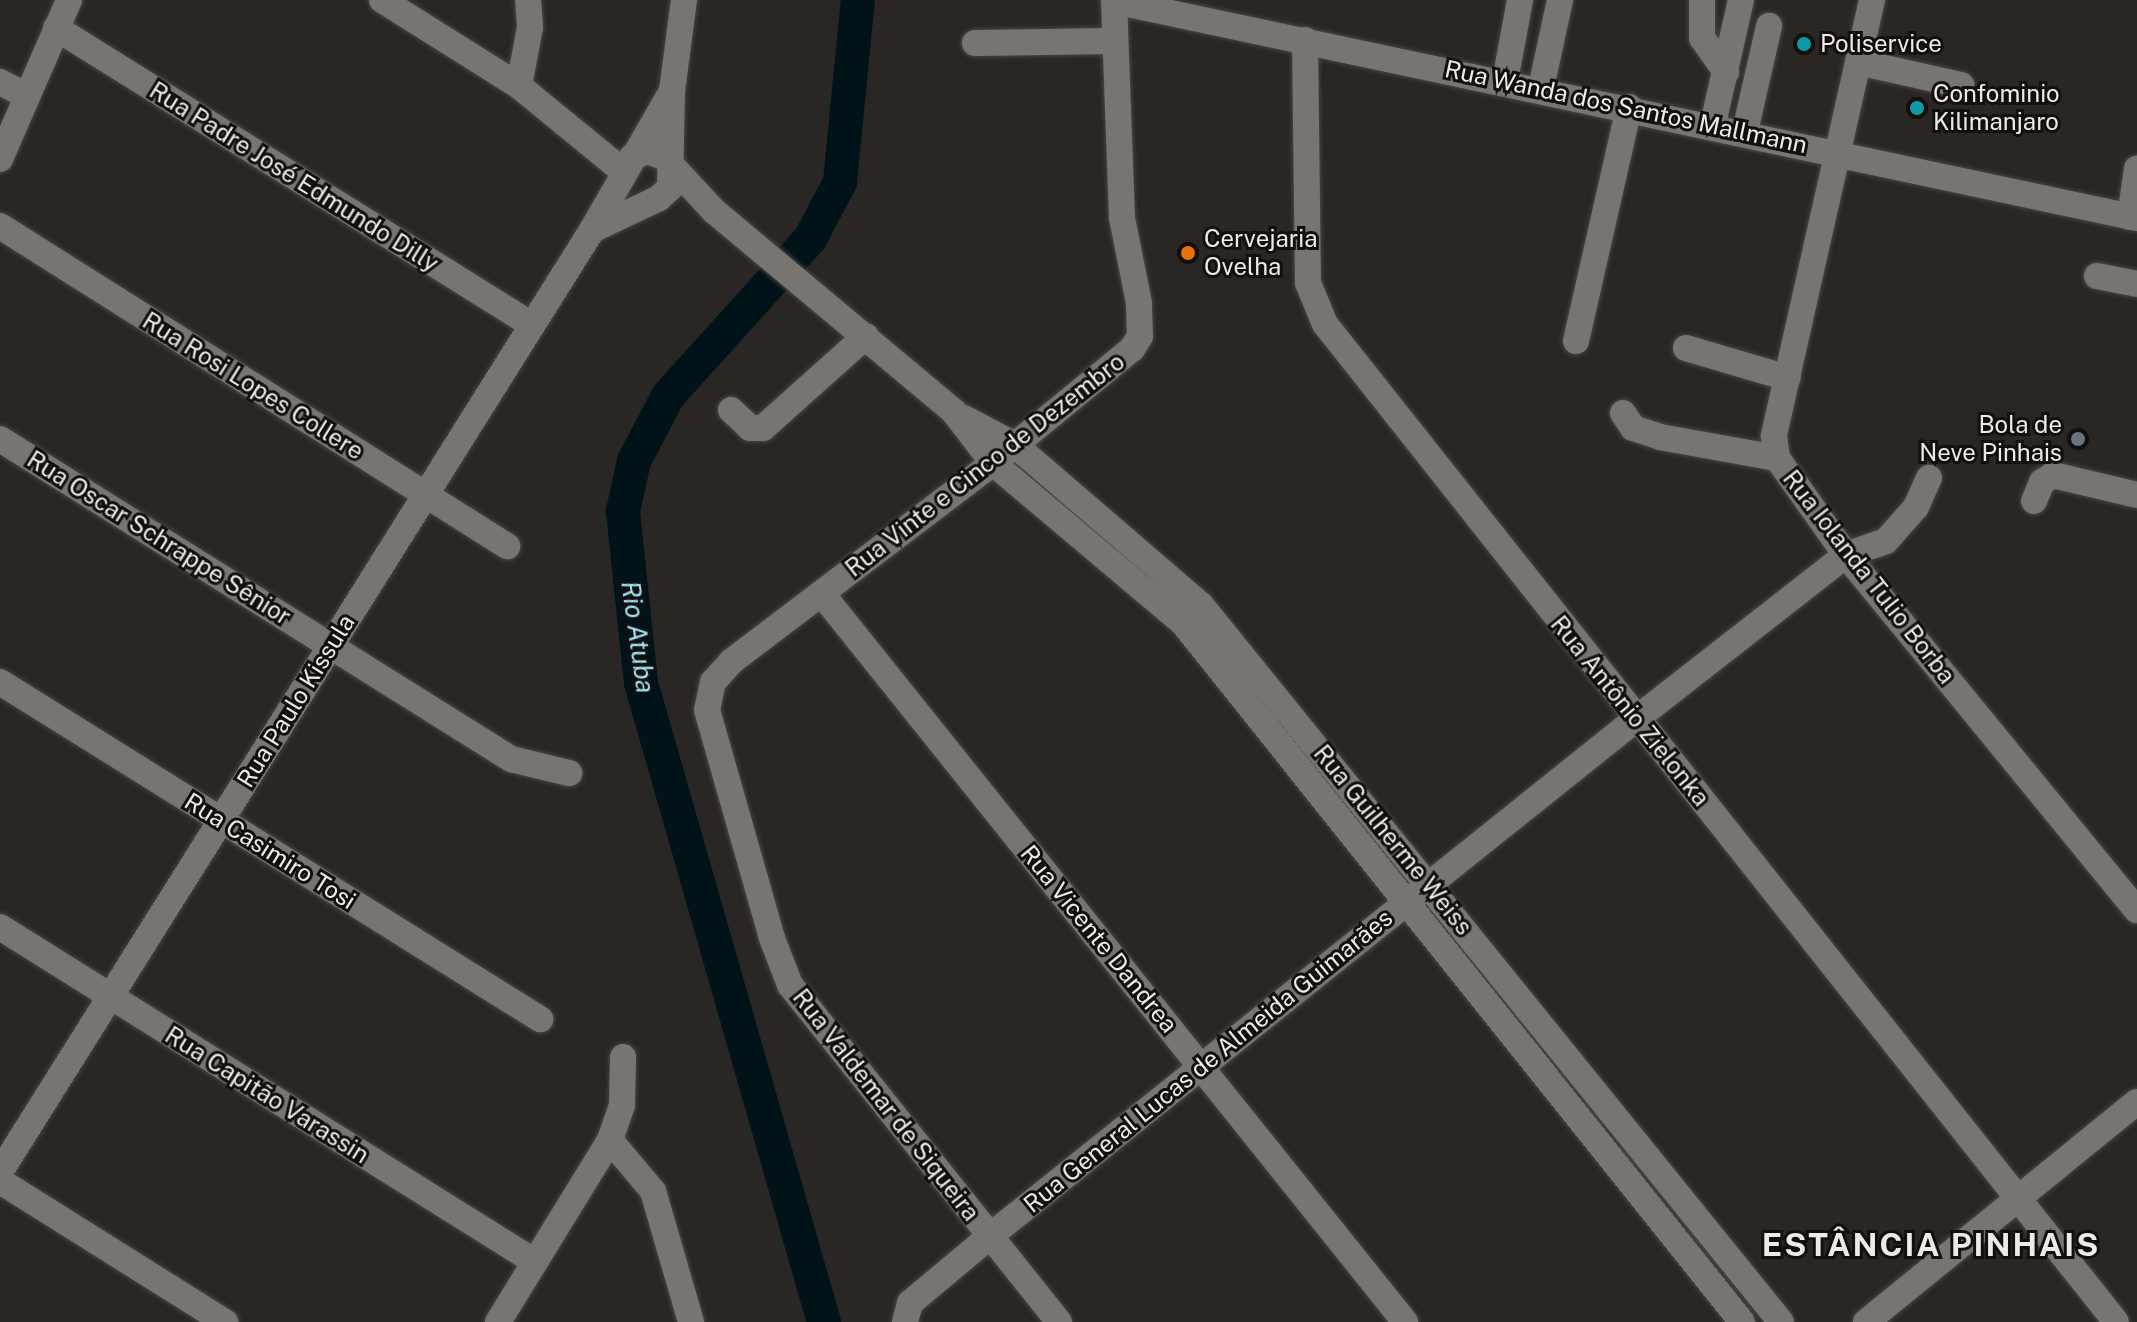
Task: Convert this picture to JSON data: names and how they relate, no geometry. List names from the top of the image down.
{
  "streets": {
    "street": [
      "Rua Wanda dos Santos Mallmann",
      "Rua Padre José Edmundo Dilly",
      "Rua Rosi Lopes Collere",
      "Rua Vinte e Cinco de Dezembro",
      "Rua Oscar Schrappe Sênior",
      "Rua Iolanda Tulio Borba",
      "Rua Paulo Kissula",
      "Rua Antônio Zielonka",
      "Rua Guilherme Weiss",
      "Rua Casimiro Tosi",
      "Rua Vicente Dandrea",
      "Rua General Lucas de Almeida Guimarães",
      "Rua Capitão Varassin",
      "Rua Valdemar de Siqueira"
    ]
  },
  "crossings": [
    ["Rua Wanda dos Santos Mallmann", "Rua Vinte e Cinco de Dezembro"],
    ["Rua Wanda dos Santos Mallmann", "Rua Iolanda Tulio Borba"],
    ["Rua Wanda dos Santos Mallmann", "Rua Antônio Zielonka"],
    ["Rua Padre José Edmundo Dilly", "Rua Paulo Kissula"],
    ["Rua Rosi Lopes Collere", "Rua Paulo Kissula"],
    ["Rua Vinte e Cinco de Dezembro", "Rua Guilherme Weiss"],
    ["Rua Vinte e Cinco de Dezembro", "Rua Vicente Dandrea"],
    ["Rua Vinte e Cinco de Dezembro", "Rua Valdemar de Siqueira"],
    ["Rua Oscar Schrappe Sênior", "Rua Paulo Kissula"],
    ["Rua Iolanda Tulio Borba", "Rua General Lucas de Almeida Guimarães"],
    ["Rua Paulo Kissula", "Rua Guilherme Weiss"],
    ["Rua Paulo Kissula", "Rua Casimiro Tosi"],
    ["Rua Paulo Kissula", "Rua Capitão Varassin"],
    ["Rua Antônio Zielonka", "Rua General Lucas de Almeida Guimarães"],
    ["Rua Guilherme Weiss", "Rua General Lucas de Almeida Guimarães"],
    ["Rua Vicente Dandrea", "Rua General Lucas de Almeida Guimarães"],
    ["Rua General Lucas de Almeida Guimarães", "Rua Valdemar de Siqueira"]
  ],
  "districts": ["ESTÂNCIA PINHAIS"],
  "water": ["Rio Atuba"],
  "places": [
    "Poliservice",
    "Confominio Kilimanjaro",
    "Cervejaria Ovelha",
    "Bola de Neve Pinhais"
  ]
}
